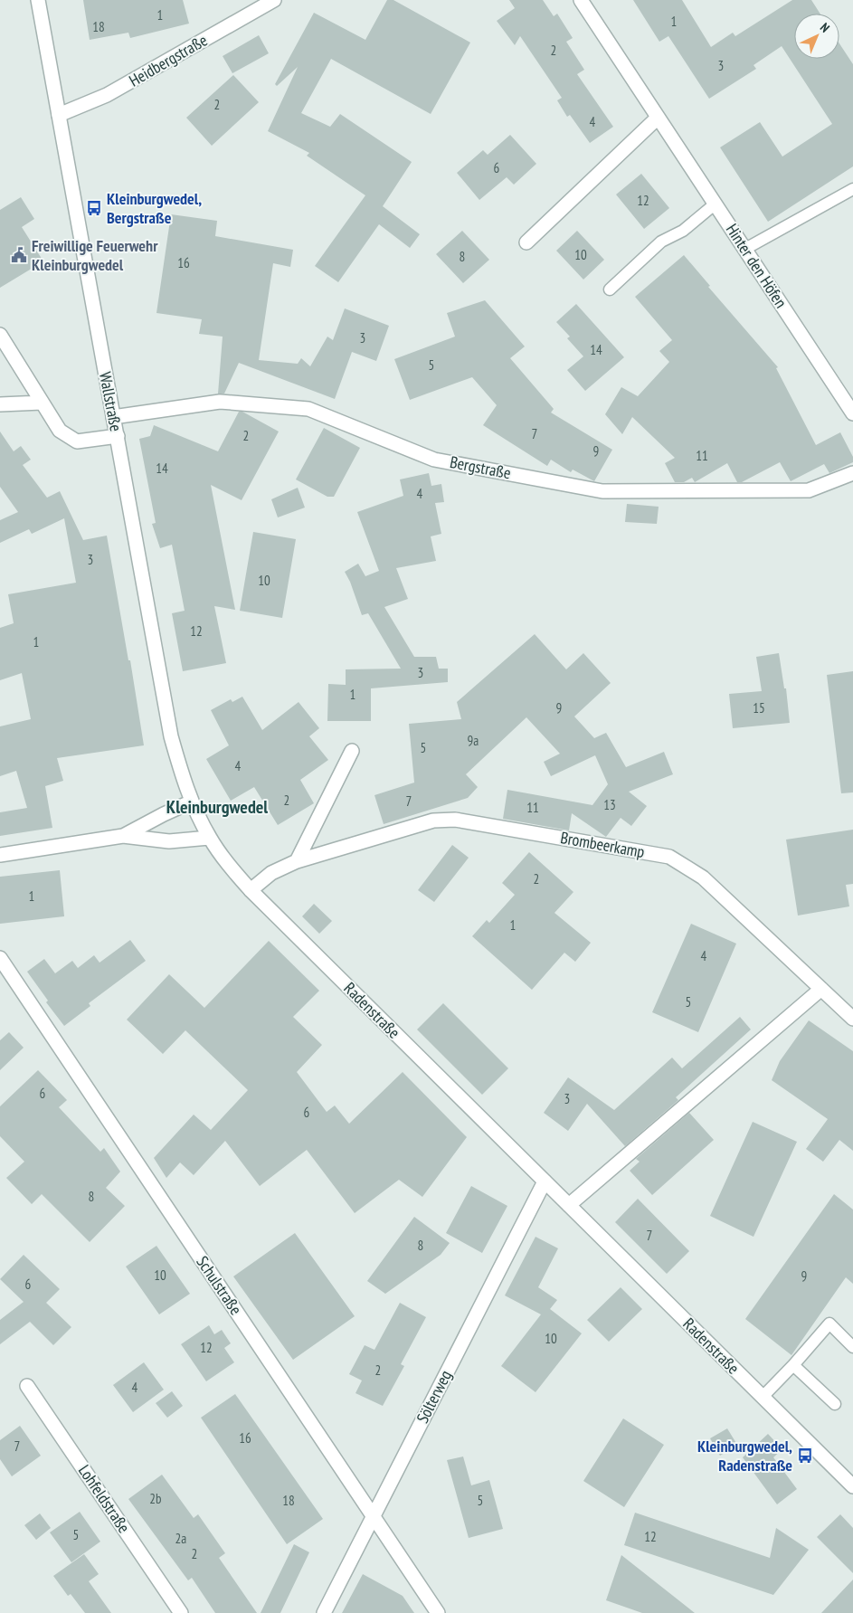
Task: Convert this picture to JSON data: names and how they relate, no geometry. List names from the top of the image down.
{
  "streets": {
    "street": [
      "Heidbergstraße",
      "Hinter den Höfen",
      "Wallstraße",
      "Bergstraße",
      "Brombeerkamp",
      "Radenstraße",
      "Schulstraße",
      "Sölterweg",
      "Lohfeldstraße"
    ]
  },
  "crossings": [
    ["Heidbergstraße", "Wallstraße"],
    ["Wallstraße", "Bergstraße"],
    ["Wallstraße", "Radenstraße"],
    ["Brombeerkamp", "Radenstraße"],
    ["Radenstraße", "Sölterweg"],
    ["Schulstraße", "Sölterweg"]
  ],
  "districts": ["Kleinburgwedel"],
  "places": {
    "bus stop": ["Kleinburgwedel, Bergstraße", "Kleinburgwedel, Radenstraße"],
    "public building": ["Freiwillige Feuerwehr Kleinburgwedel"]
  },
  "house_numbers": [
    "1",
    "1",
    "18",
    "2",
    "3",
    "2",
    "4",
    "6",
    "12",
    "10",
    "8",
    "16",
    "3",
    "14",
    "5",
    "7",
    "2",
    "9",
    "11",
    "14",
    "4",
    "3",
    "10",
    "12",
    "1",
    "3",
    "1",
    "9",
    "15",
    "9a",
    "5",
    "4",
    "2",
    "7",
    "13",
    "11",
    "2",
    "1",
    "1",
    "4",
    "5",
    "6",
    "3",
    "6",
    "8",
    "7",
    "8",
    "10",
    "9",
    "6",
    "10",
    "12",
    "2",
    "4",
    "16",
    "7",
    "2b",
    "18",
    "5",
    "5",
    "12",
    "2a",
    "2"
  ],
  "north": "top right"
}
